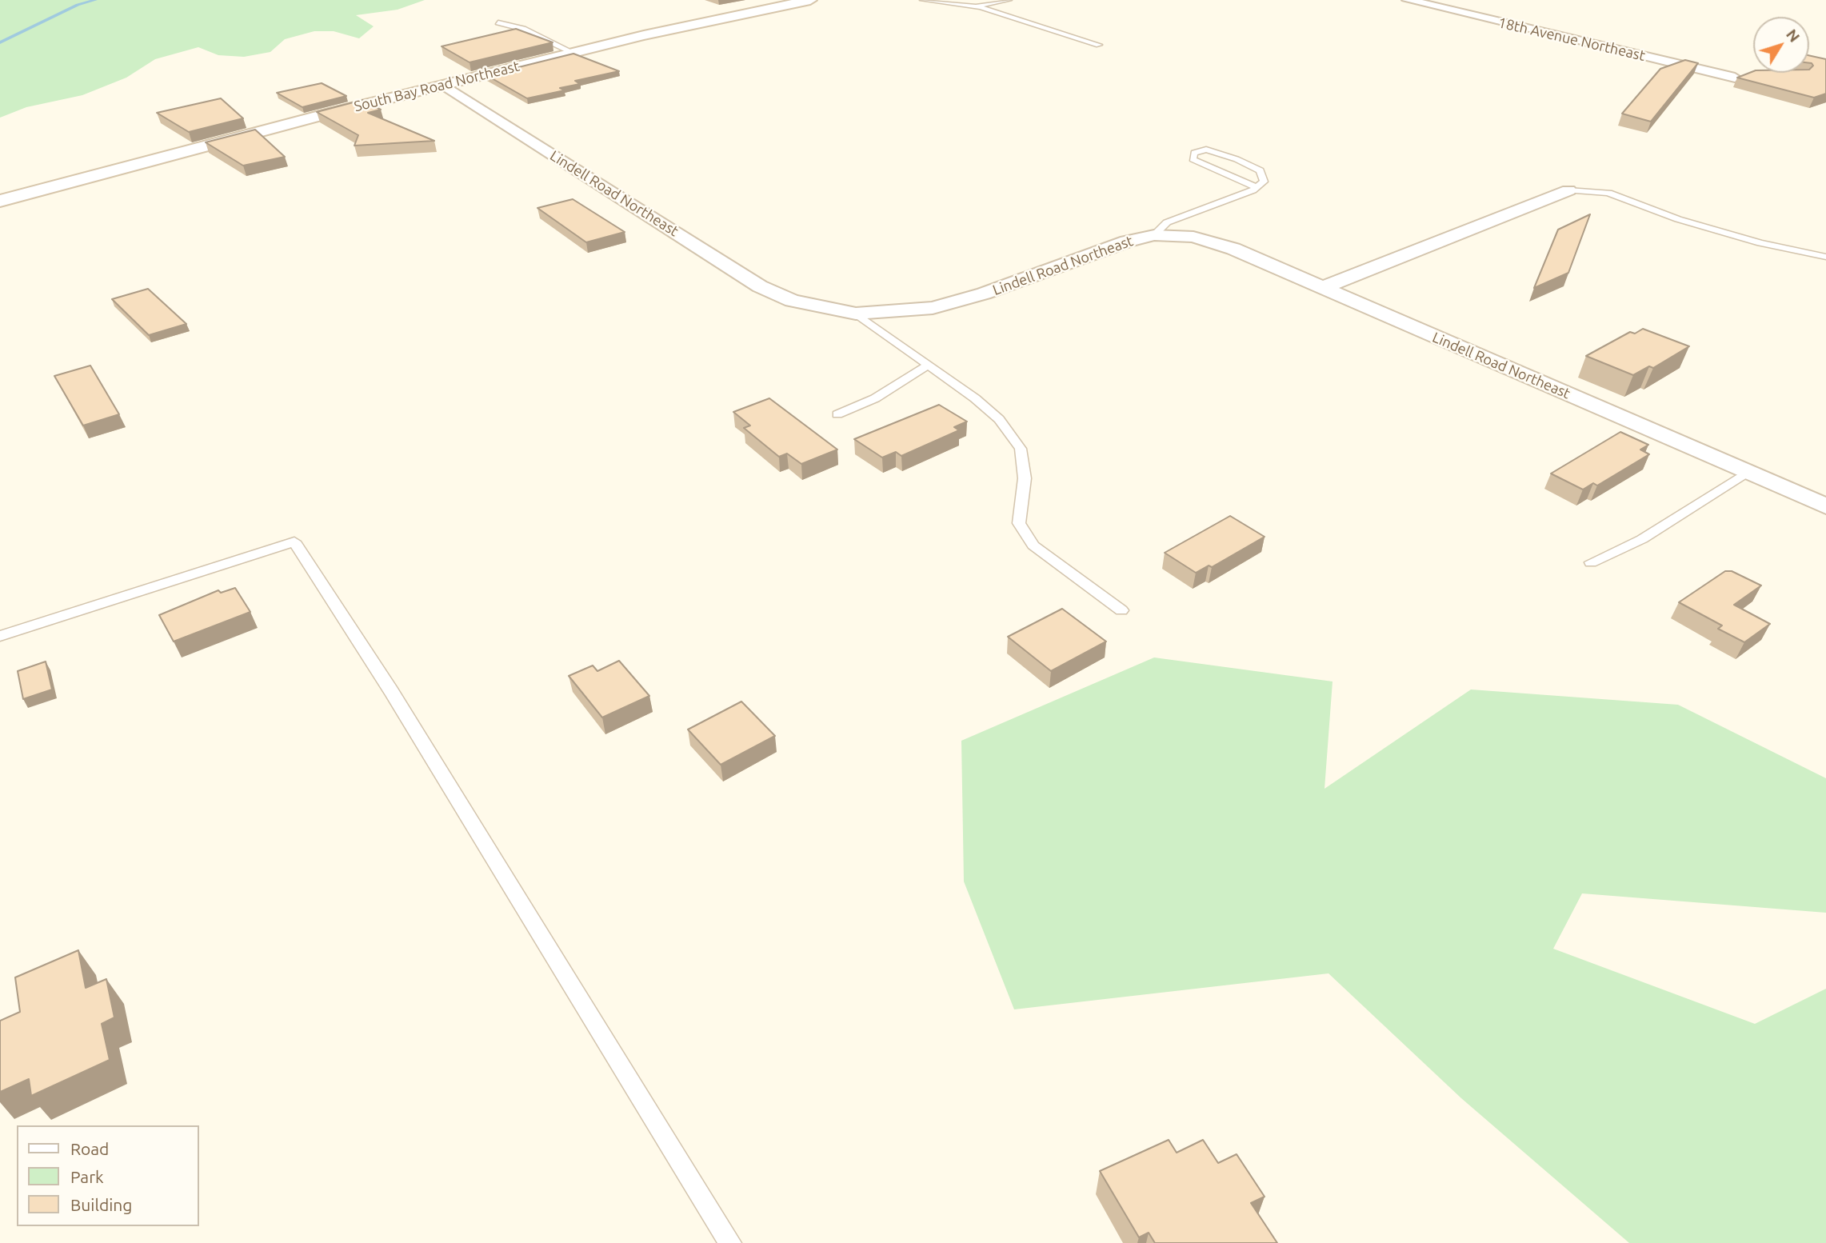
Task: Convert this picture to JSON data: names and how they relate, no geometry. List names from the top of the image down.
{
  "streets": {
    "street": ["18th Avenue Northeast", "South Bay Road Northeast", "Lindell Road Northeast"]
  },
  "crossings": [
    ["South Bay Road Northeast", "Lindell Road Northeast"]
  ],
  "legend": ["Road", "Park", "Building"],
  "north": "top right"
}
